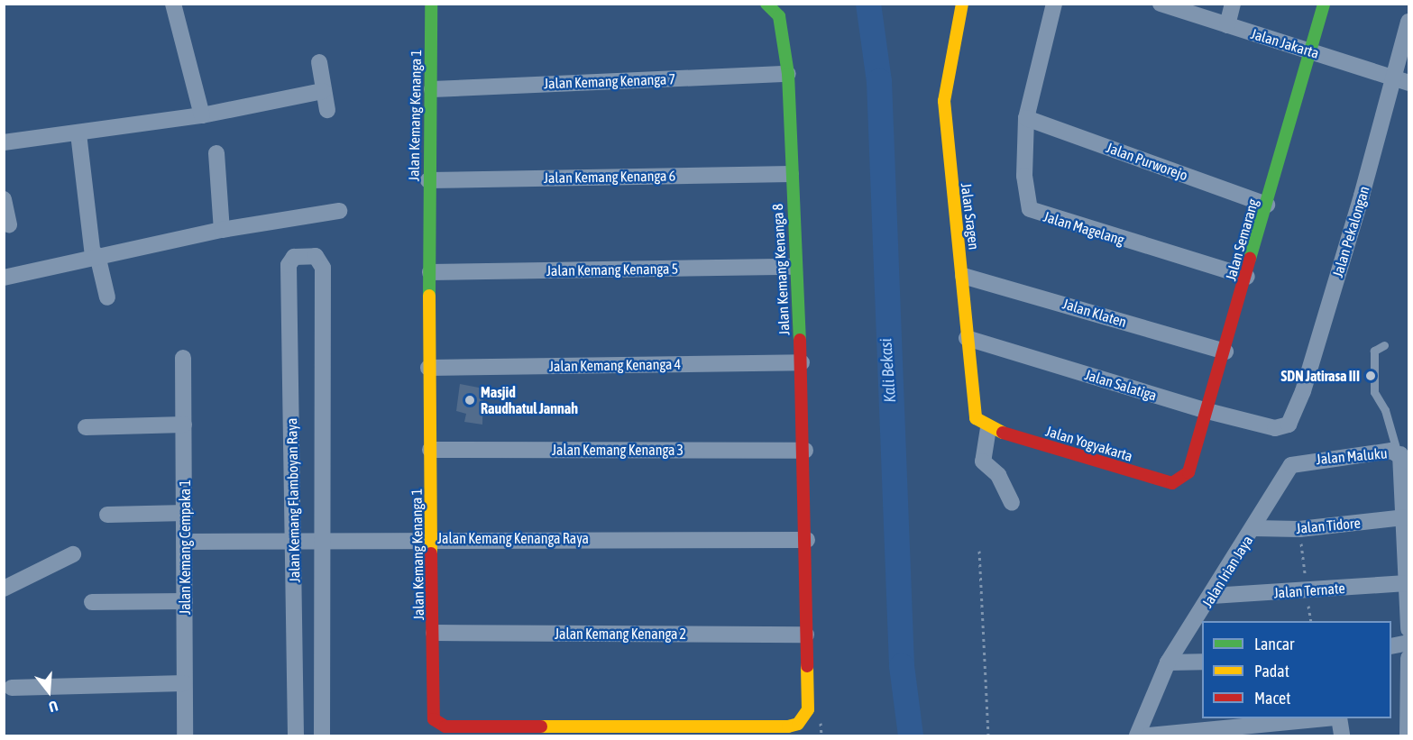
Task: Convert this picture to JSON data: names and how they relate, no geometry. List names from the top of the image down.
{
  "streets": {
    "street": [
      "Jalan Jakarta",
      "Jalan Kemang Kenanga 7",
      "Jalan Kemang Kenanga 1",
      "Jalan Purworejo",
      "Jalan Kemang Kenanga 6",
      "Jalan Sragen",
      "Jalan Magelang",
      "Jalan Pekalongan",
      "Jalan Semarang",
      "Jalan Kemang Kenanga 5",
      "Jalan Kemang Kenanga 8",
      "Jalan Klaten",
      "Jalan Kemang Kenanga 4",
      "Jalan Salatiga",
      "Jalan Yogyakarta",
      "Jalan Kemang Kenanga 3",
      "Jalan Maluku",
      "Jalan Kemang Flamboyan Raya",
      "Jalan Tidore",
      "Jalan Kemang Kenanga Raya",
      "Jalan Kemang Cempaka 1",
      "Jalan Irian Jaya",
      "Jalan Ternate",
      "Jalan Kemang Kenanga 2"
    ]
  },
  "crossings": [
    ["Jalan Jakarta", "Jalan Pekalongan"],
    ["Jalan Jakarta", "Jalan Semarang"],
    ["Jalan Kemang Kenanga 7", "Jalan Kemang Kenanga 1"],
    ["Jalan Kemang Kenanga 7", "Jalan Kemang Kenanga 8"],
    ["Jalan Kemang Kenanga 1", "Jalan Kemang Kenanga 6"],
    ["Jalan Kemang Kenanga 1", "Jalan Kemang Kenanga 5"],
    ["Jalan Kemang Kenanga 1", "Jalan Kemang Kenanga 8"],
    ["Jalan Kemang Kenanga 1", "Jalan Kemang Kenanga 4"],
    ["Jalan Kemang Kenanga 1", "Jalan Kemang Kenanga 3"],
    ["Jalan Kemang Kenanga 1", "Jalan Kemang Kenanga Raya"],
    ["Jalan Kemang Kenanga 1", "Jalan Kemang Kenanga 2"],
    ["Jalan Purworejo", "Jalan Magelang"],
    ["Jalan Purworejo", "Jalan Semarang"],
    ["Jalan Kemang Kenanga 6", "Jalan Kemang Kenanga 8"],
    ["Jalan Sragen", "Jalan Klaten"],
    ["Jalan Sragen", "Jalan Salatiga"],
    ["Jalan Sragen", "Jalan Yogyakarta"],
    ["Jalan Magelang", "Jalan Semarang"],
    ["Jalan Pekalongan", "Jalan Salatiga"],
    ["Jalan Semarang", "Jalan Klaten"],
    ["Jalan Semarang", "Jalan Salatiga"],
    ["Jalan Semarang", "Jalan Yogyakarta"],
    ["Jalan Kemang Kenanga 5", "Jalan Kemang Kenanga 8"],
    ["Jalan Kemang Kenanga 8", "Jalan Kemang Kenanga 4"],
    ["Jalan Kemang Kenanga 8", "Jalan Kemang Kenanga 3"],
    ["Jalan Kemang Kenanga 8", "Jalan Kemang Kenanga Raya"],
    ["Jalan Kemang Kenanga 8", "Jalan Kemang Kenanga 2"],
    ["Jalan Maluku", "Jalan Irian Jaya"],
    ["Jalan Kemang Flamboyan Raya", "Jalan Kemang Kenanga Raya"],
    ["Jalan Tidore", "Jalan Irian Jaya"],
    ["Jalan Kemang Kenanga Raya", "Jalan Kemang Cempaka 1"],
    ["Jalan Irian Jaya", "Jalan Ternate"]
  ],
  "water": ["Kali Bekasi"],
  "places": ["SDN Jatirasa III", "Masjid Raudhatul Jannah"],
  "legend": ["Lancar", "Padat", "Macet"],
  "north": "bottom"
}
